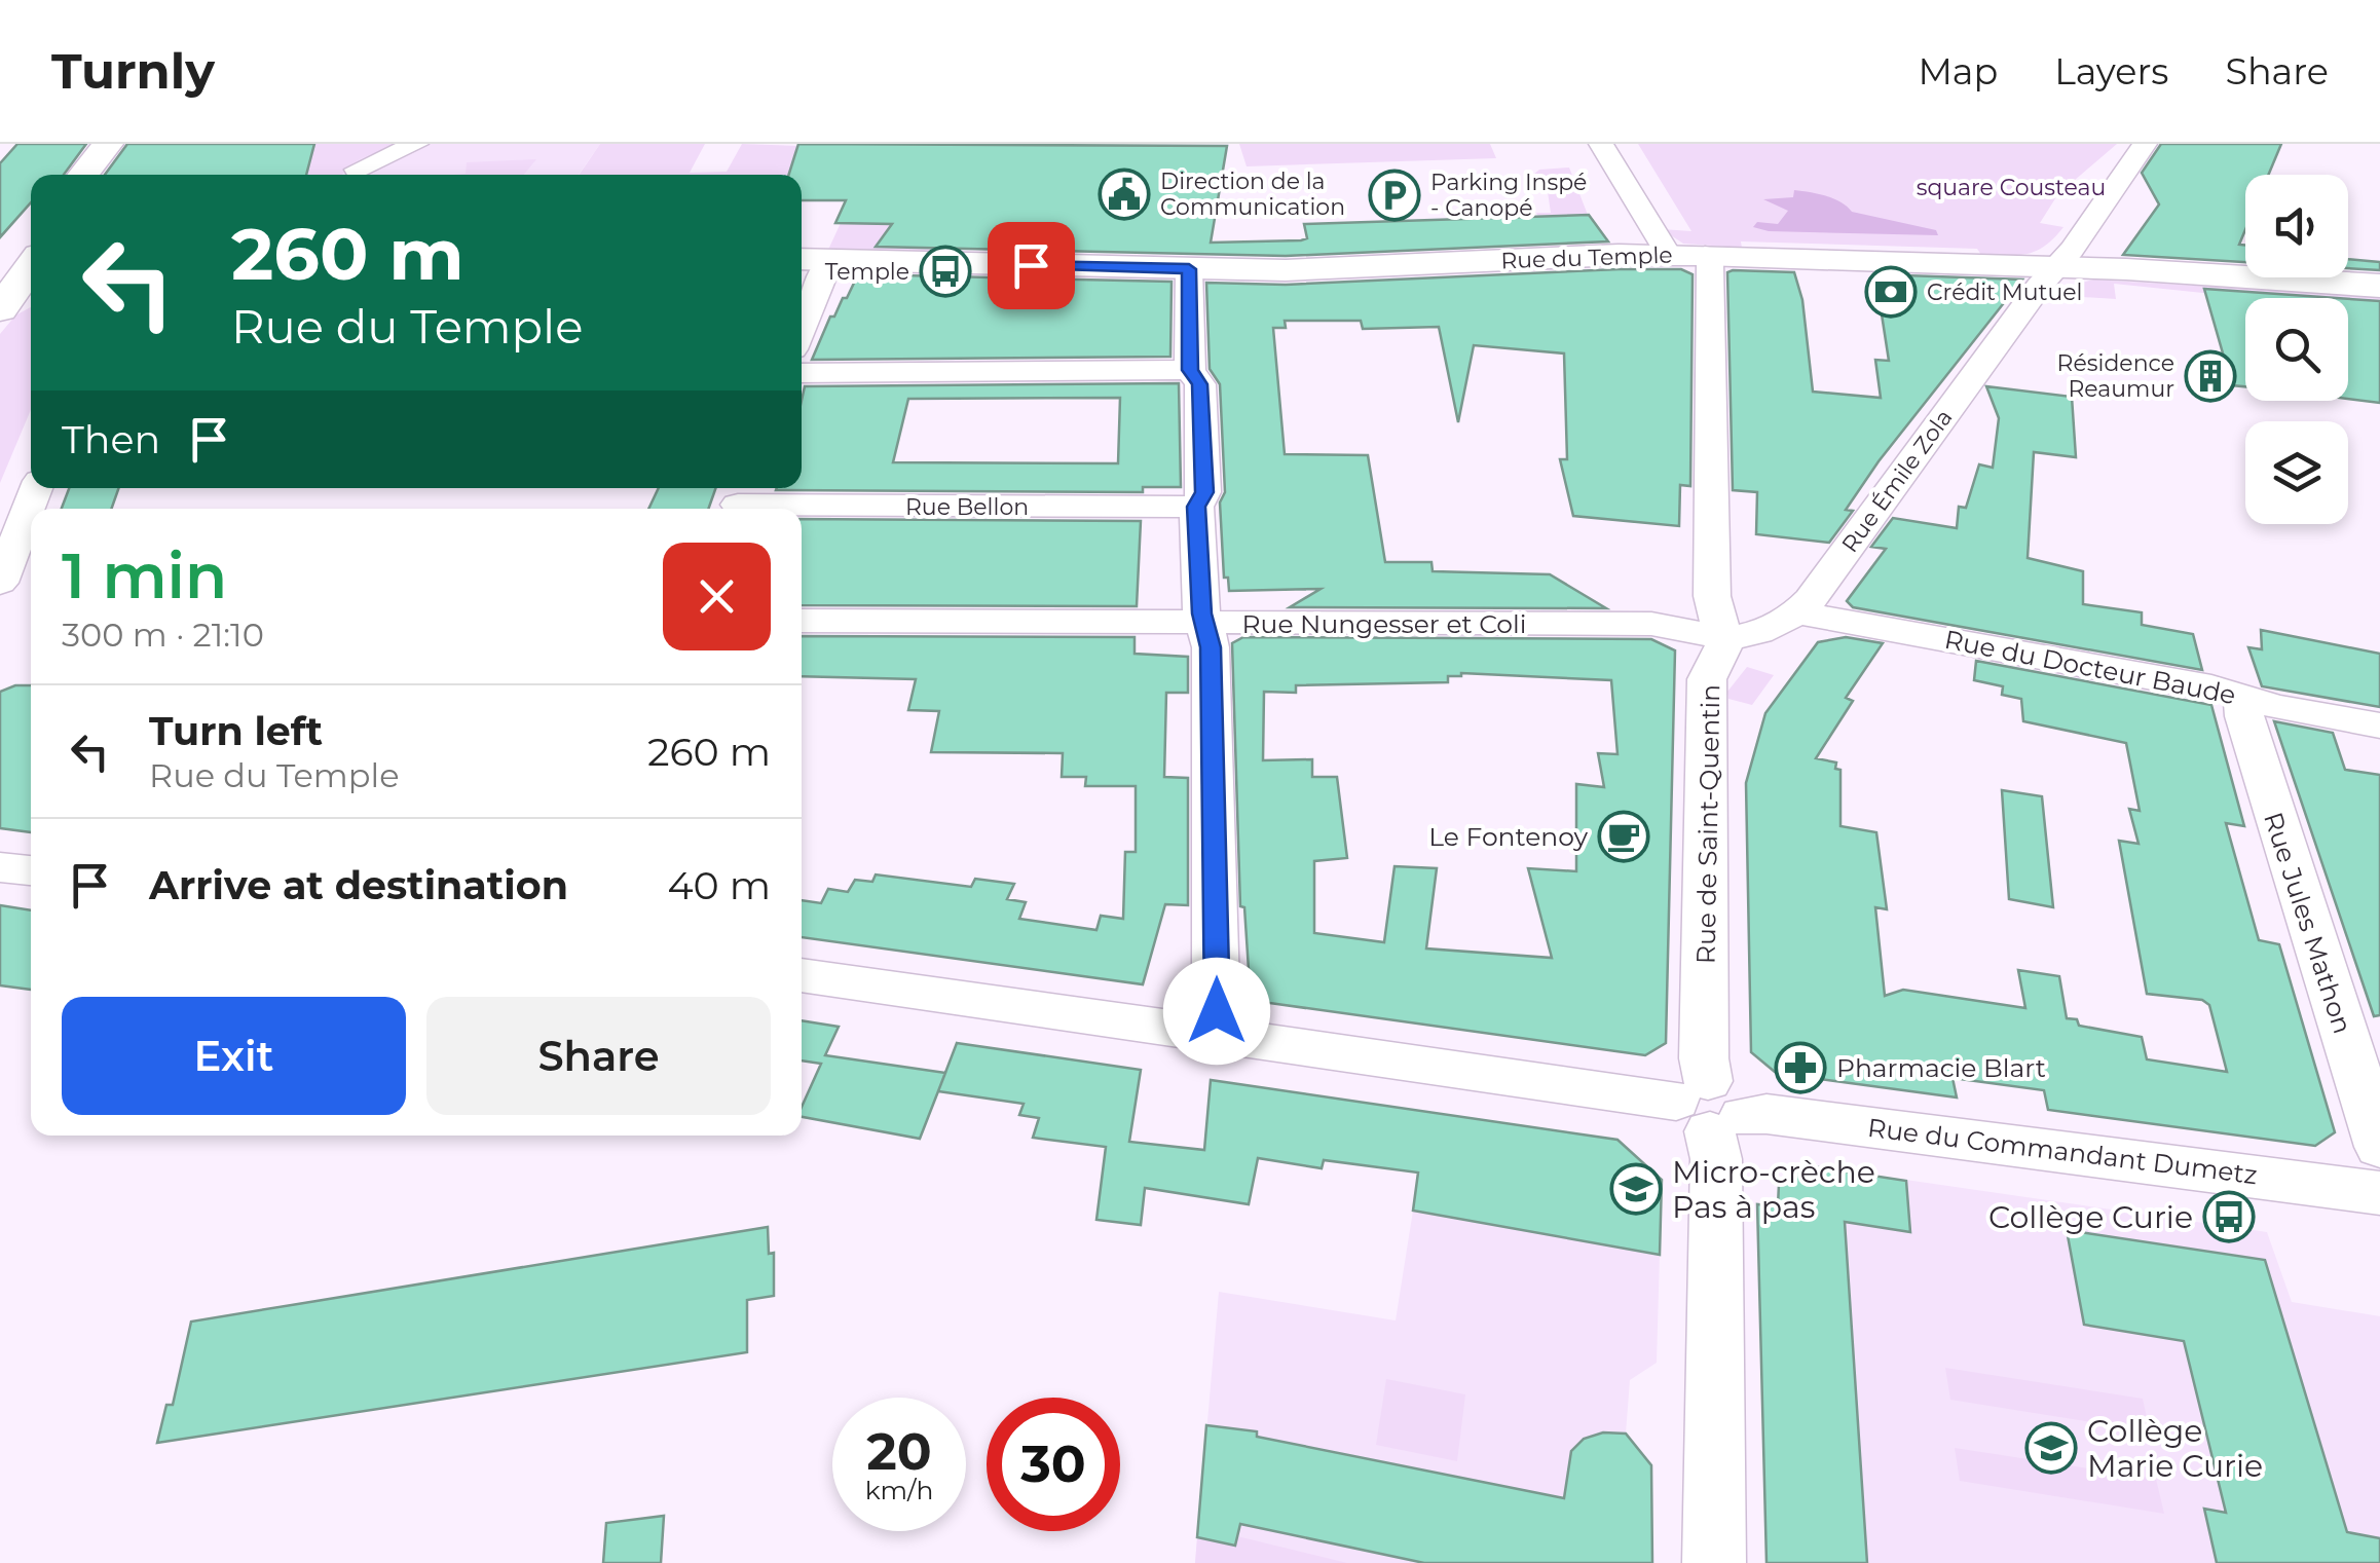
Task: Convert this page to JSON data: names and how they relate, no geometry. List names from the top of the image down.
{
  "streets": {
    "street": [
      "Rue du Temple",
      "Rue Émile Zola",
      "Rue Bellon",
      "Rue Nungesser et Coli",
      "Rue du Docteur Baude",
      "Rue de Saint-Quentin",
      "Rue Jules Mathon",
      "Rue du Commandant Dumetz"
    ]
  },
  "crossings": [
    ["Rue du Temple", "Rue Émile Zola"],
    ["Rue Émile Zola", "Rue du Docteur Baude"],
    ["Rue Nungesser et Coli", "Rue de Saint-Quentin"],
    ["Rue du Docteur Baude", "Rue Jules Mathon"],
    ["Rue de Saint-Quentin", "Rue du Commandant Dumetz"]
  ],
  "parks": ["square Cousteau"],
  "places": {
    "public building": ["Direction de la Communication"],
    "parking": ["Parking Inspé - Canopé"],
    "bus stop": ["Temple", "Collège Curie"],
    "bank": ["Crédit Mutuel"],
    "building": ["Résidence Reaumur"],
    "cafe": ["Le Fontenoy"],
    "pharmacy": ["Pharmacie Blart"],
    "school or university": ["Micro-crèche Pas à pas", "Collège Marie Curie"]
  },
  "page": {
    "header": "Turnly",
    "nav": ["Map", "Layers", "Share"],
    "turn": ["260 m", "Rue du Temple"],
    "then": "Then",
    "heading": ["1 min", "300 m · 21:10"],
    "list": [
      {
        "name": "Turn left",
        "note": "Rue du Temple",
        "value": "260 m"
      },
      {
        "name": "Arrive at destination",
        "value": "40 m"
      }
    ],
    "buttons": ["Exit", "Share"],
    "speed": "20 km/h",
    "limit": "30"
  }
}
